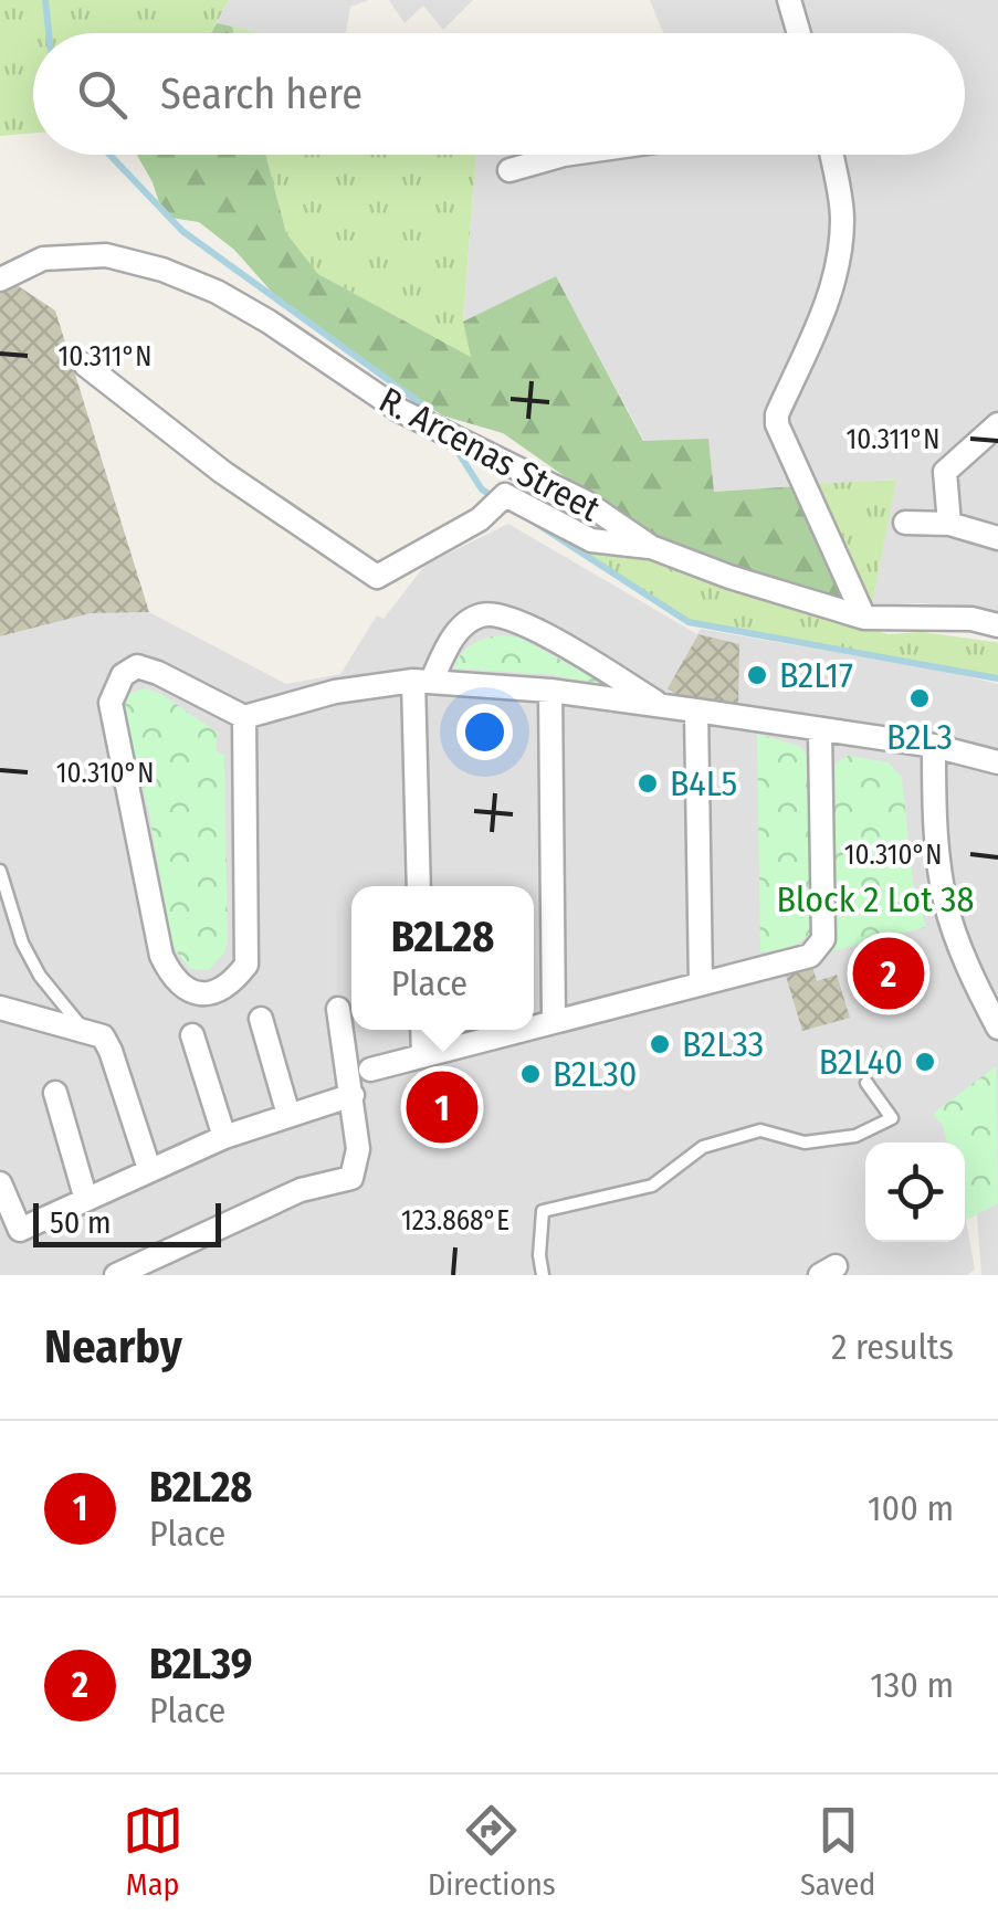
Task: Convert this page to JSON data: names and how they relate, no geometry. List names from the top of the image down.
{
  "streets": {
    "street": ["R. Arcenas Street"]
  },
  "parks": ["Block 2 Lot 38"],
  "places": [
    "B2L17",
    "B2L3",
    "B4L5",
    "B2L33",
    "B2L40",
    "B2L30"
  ],
  "scale_bar": "50 m",
  "page": {
    "search": "Search here",
    "popup": ["B2L28", "Place"],
    "pins": ["2", "1"],
    "scale": "50 m",
    "heading": ["Nearby", "2 results"],
    "list": [
      {
        "mark": "1",
        "name": "B2L28",
        "note": "Place",
        "value": "100 m"
      },
      {
        "mark": "2",
        "name": "B2L39",
        "note": "Place",
        "value": "130 m"
      }
    ],
    "nav": ["Map", "Directions", "Saved"]
  },
  "coordinates": ["10.311°N", "10.310°N", "123.868°E"]
}
